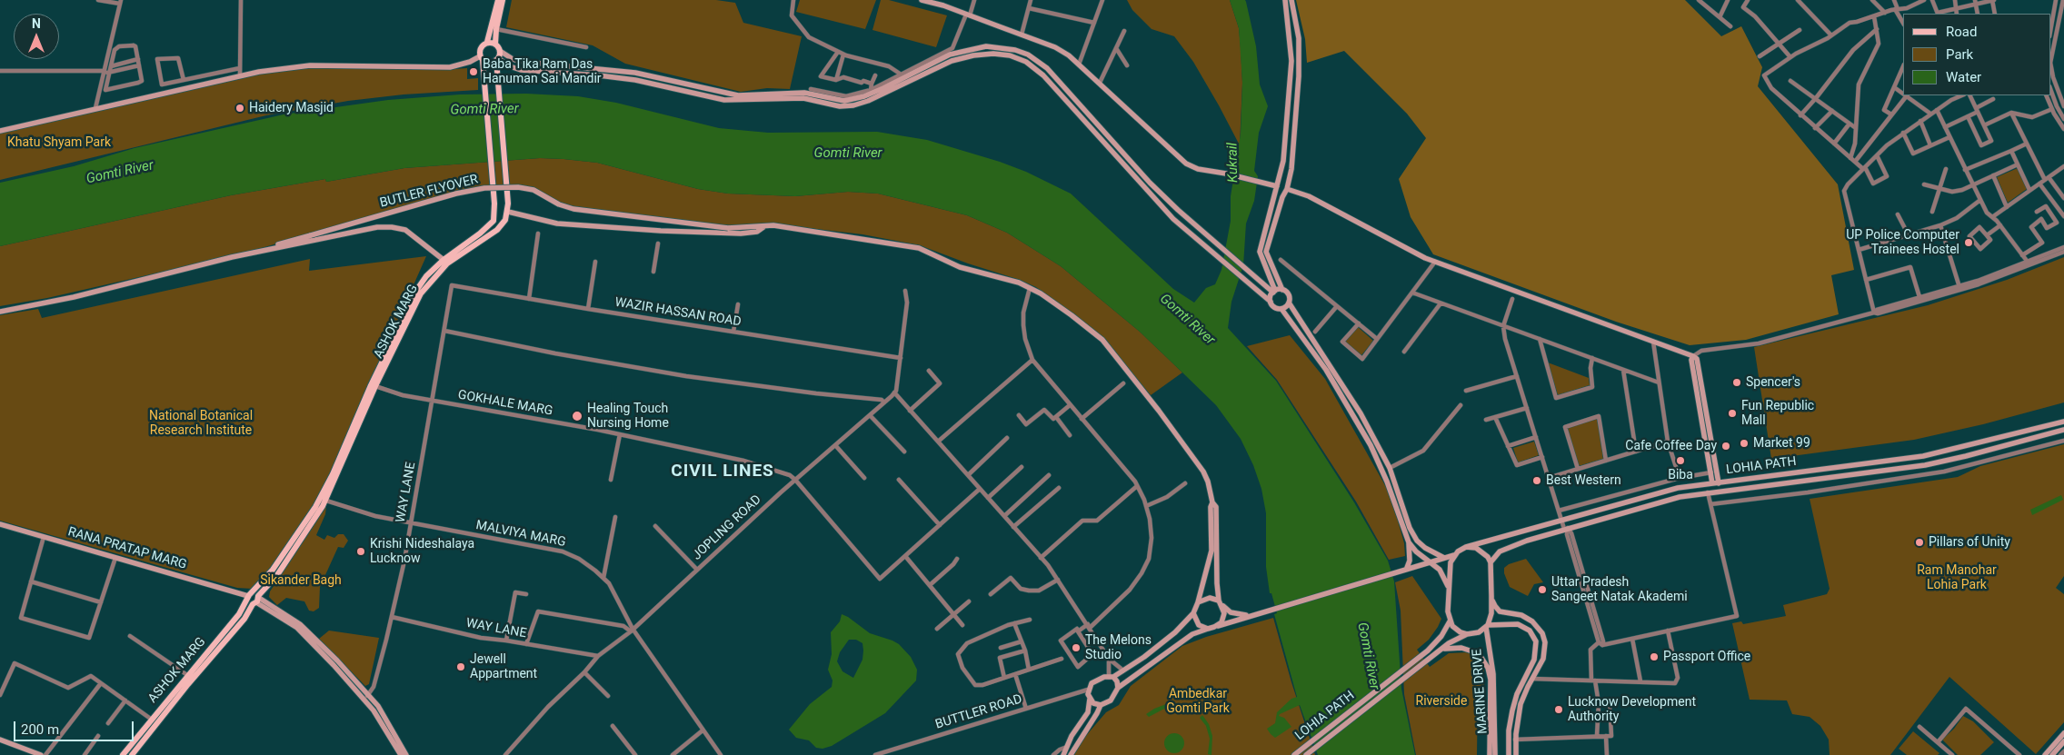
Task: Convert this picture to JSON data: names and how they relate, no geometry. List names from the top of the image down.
{
  "streets": {
    "main road": ["ASHOK MARG"],
    "street": [
      "BUTLER FLYOVER",
      "WAZIR HASSAN ROAD",
      "GOKHALE MARG",
      "LOHIA PATH",
      "WAY LANE",
      "JOPLING ROAD",
      "MALVIYA MARG",
      "RANA PRATAP MARG",
      "MARINE DRIVE",
      "BUTTLER ROAD"
    ]
  },
  "crossings": [
    ["WAZIR HASSAN ROAD", "WAY LANE"],
    ["ASHOK MARG", "GOKHALE MARG"],
    ["ASHOK MARG", "MALVIYA MARG"],
    ["ASHOK MARG", "RANA PRATAP MARG"],
    ["GOKHALE MARG", "WAY LANE"],
    ["GOKHALE MARG", "JOPLING ROAD"],
    ["LOHIA PATH", "MARINE DRIVE"],
    ["WAY LANE", "JOPLING ROAD"],
    ["WAY LANE", "MALVIYA MARG"],
    ["WAY LANE", "RANA PRATAP MARG"],
    ["JOPLING ROAD", "MALVIYA MARG"]
  ],
  "districts": ["CIVIL LINES"],
  "water": ["Gomti River", "Kukrail"],
  "parks": [
    "Khatu Shyam Park",
    "National Botanical Research Institute",
    "Ram Manohar Lohia Park",
    "Sikander Bagh",
    "Ambedkar Gomti Park",
    "Riverside"
  ],
  "places": [
    "Baba Tika Ram Das Hanuman Sai Mandir",
    "Haidery Masjid",
    "UP Police Computer Trainees Hostel",
    "Spencer's",
    "Fun Republic Mall",
    "Healing Touch Nursing Home",
    "Market 99",
    "Cafe Coffee Day",
    "Biba",
    "Best Western",
    "Pillars of Unity",
    "Krishi Nideshalaya Lucknow",
    "Uttar Pradesh Sangeet Natak Akademi",
    "The Melons Studio",
    "Passport Office",
    "Jewell Appartment",
    "Lucknow Development Authority"
  ],
  "legend": ["Road", "Park", "Water"],
  "scale_bar": "200 m",
  "north": "top"
}
